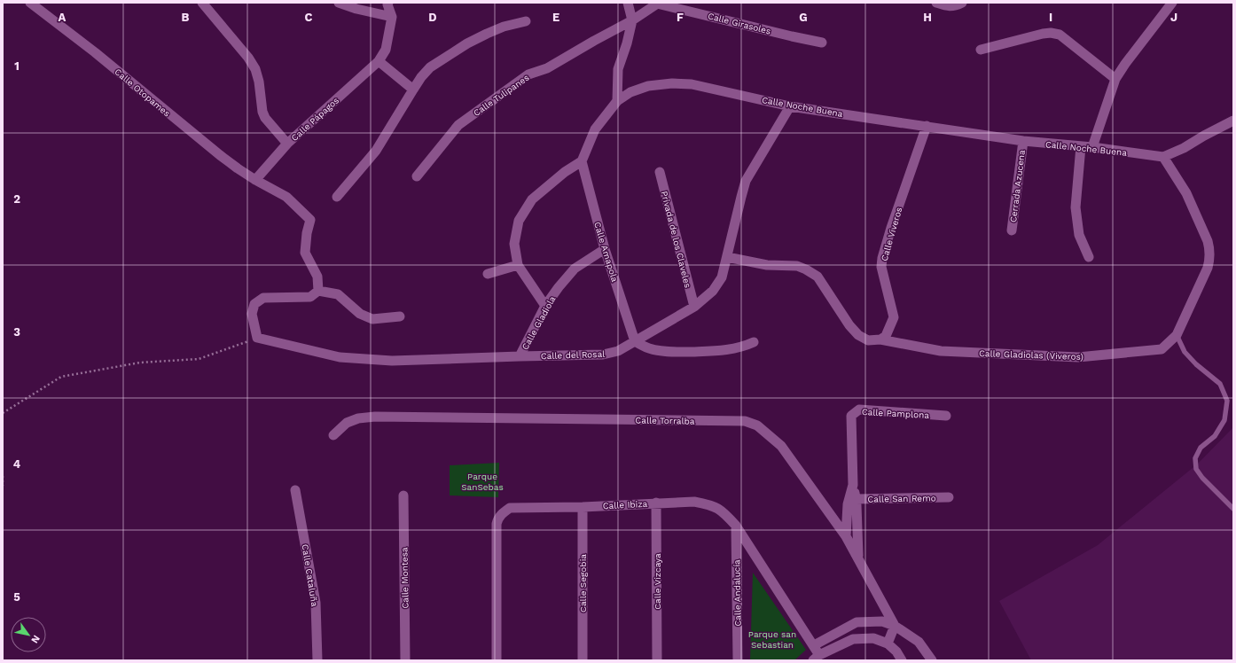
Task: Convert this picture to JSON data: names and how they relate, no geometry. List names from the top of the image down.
{
  "streets": {
    "street": [
      "Calle Girasoles",
      "Calle Otopames",
      "Calle Tulipanes",
      "Calle Noche Buena",
      "Calle Pápagos",
      "Cerrada Azucena",
      "Calle Viveros",
      "Privada de los Claveles",
      "Calle Amapola",
      "Calle Gladiola",
      "Calle del Rosal",
      "Calle Gladiolas (Viveros)",
      "Calle Pamplona",
      "Calle Torralba",
      "Calle San Remo",
      "Calle Ibiza",
      "Calle Cataluña",
      "Calle Montesa",
      "Calle Vizcaya",
      "Calle Segobia",
      "Calle Andalucía"
    ]
  },
  "crossings": [
    ["Calle Girasoles", "Calle Tulipanes"],
    ["Calle Otopames", "Calle Pápagos"],
    ["Calle Noche Buena", "Cerrada Azucena"],
    ["Calle Noche Buena", "Calle Viveros"],
    ["Calle Noche Buena", "Calle Amapola"],
    ["Calle Noche Buena", "Calle del Rosal"],
    ["Calle Noche Buena", "Calle Gladiolas (Viveros)"],
    ["Calle Viveros", "Calle Gladiolas (Viveros)"],
    ["Privada de los Claveles", "Calle del Rosal"],
    ["Calle Amapola", "Calle Gladiola"],
    ["Calle Amapola", "Calle del Rosal"],
    ["Calle Gladiola", "Calle del Rosal"],
    ["Calle del Rosal", "Calle Gladiolas (Viveros)"],
    ["Calle Pamplona", "Calle Torralba"],
    ["Calle Pamplona", "Calle San Remo"],
    ["Calle Torralba", "Calle Ibiza"],
    ["Calle Ibiza", "Calle Vizcaya"],
    ["Calle Ibiza", "Calle Segobia"],
    ["Calle Ibiza", "Calle Andalucía"]
  ],
  "parks": ["Parque SanSebas", "Parque san Sebastian"],
  "north": "bottom right",
  "grid": {
    "columns": [
      "A",
      "B",
      "C",
      "D",
      "E",
      "F",
      "G",
      "H",
      "I",
      "J"
    ],
    "rows": [
      "1",
      "2",
      "3",
      "4",
      "5"
    ]
  }
}
